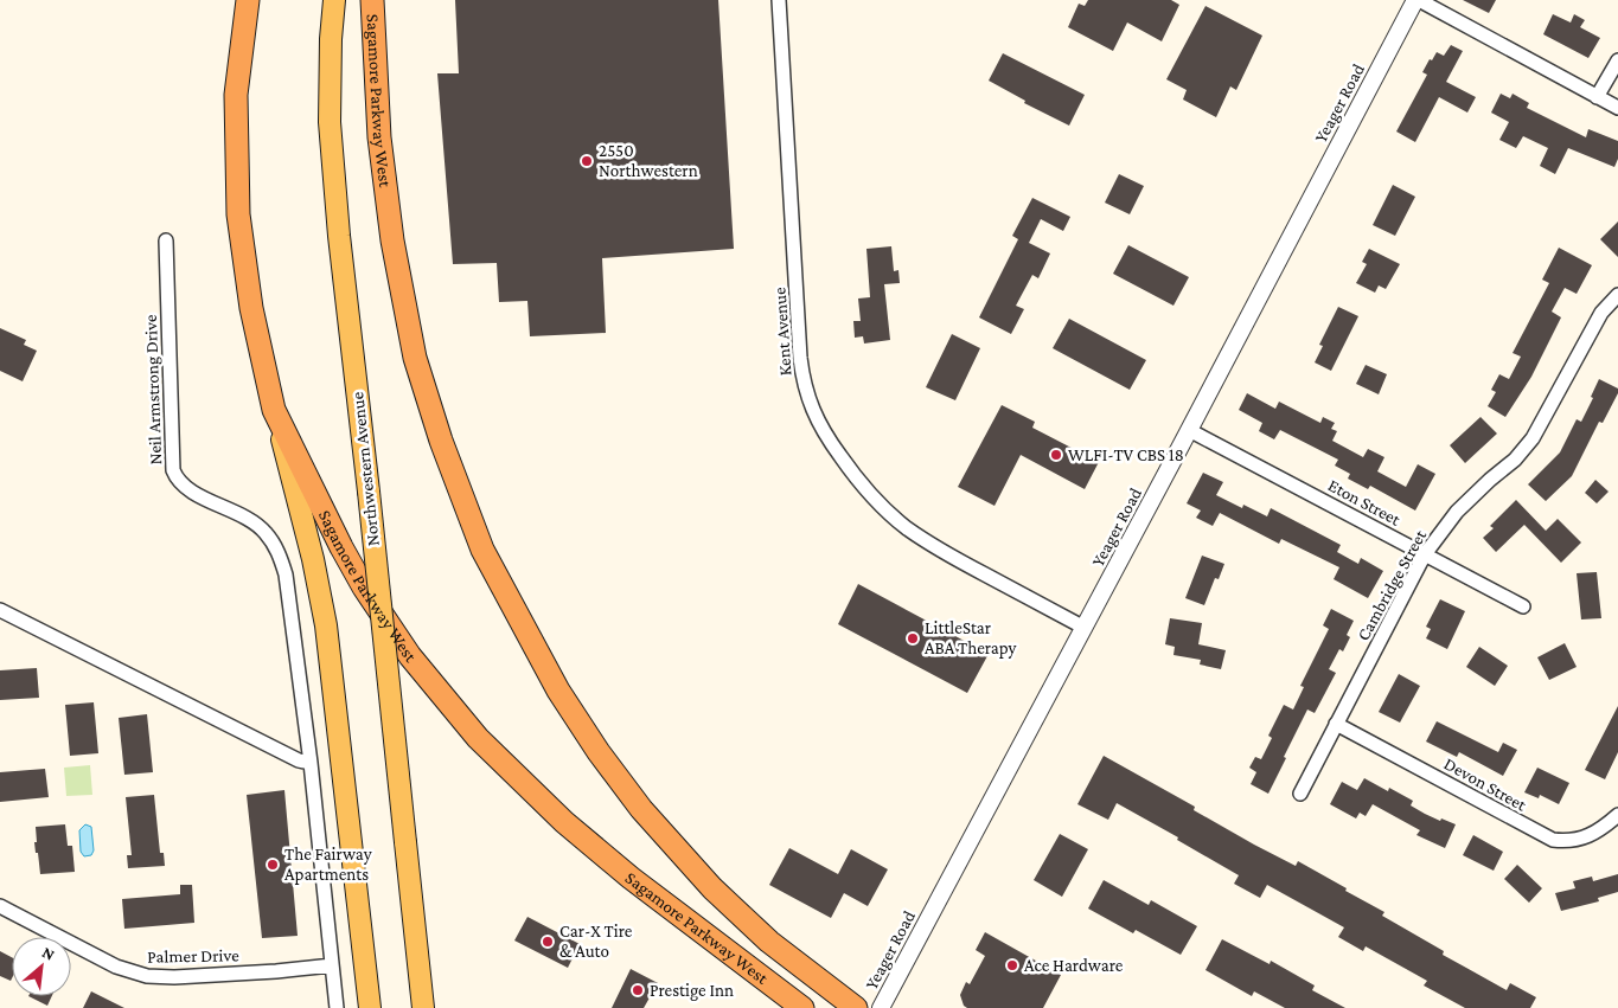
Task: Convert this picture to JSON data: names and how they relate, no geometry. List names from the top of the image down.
{
  "streets": {
    "highway": ["Sagamore Parkway West"],
    "main road": ["Northwestern Avenue"],
    "street": [
      "Yeager Road",
      "Kent Avenue",
      "Neil Armstrong Drive",
      "Eton Street",
      "Cambridge Street",
      "Devon Street",
      "Palmer Drive"
    ]
  },
  "crossings": [
    ["Yeager Road", "Kent Avenue"],
    ["Yeager Road", "Eton Street"],
    ["Neil Armstrong Drive", "Palmer Drive"],
    ["Eton Street", "Cambridge Street"],
    ["Cambridge Street", "Devon Street"]
  ],
  "places": [
    "2550 Northwestern",
    "WLFI-TV CBS 18",
    "LittleStar ABA Therapy",
    "The Fairway Apartments",
    "Car-X Tire & Auto",
    "Ace Hardware",
    "Prestige Inn"
  ],
  "north": "top right"
}
